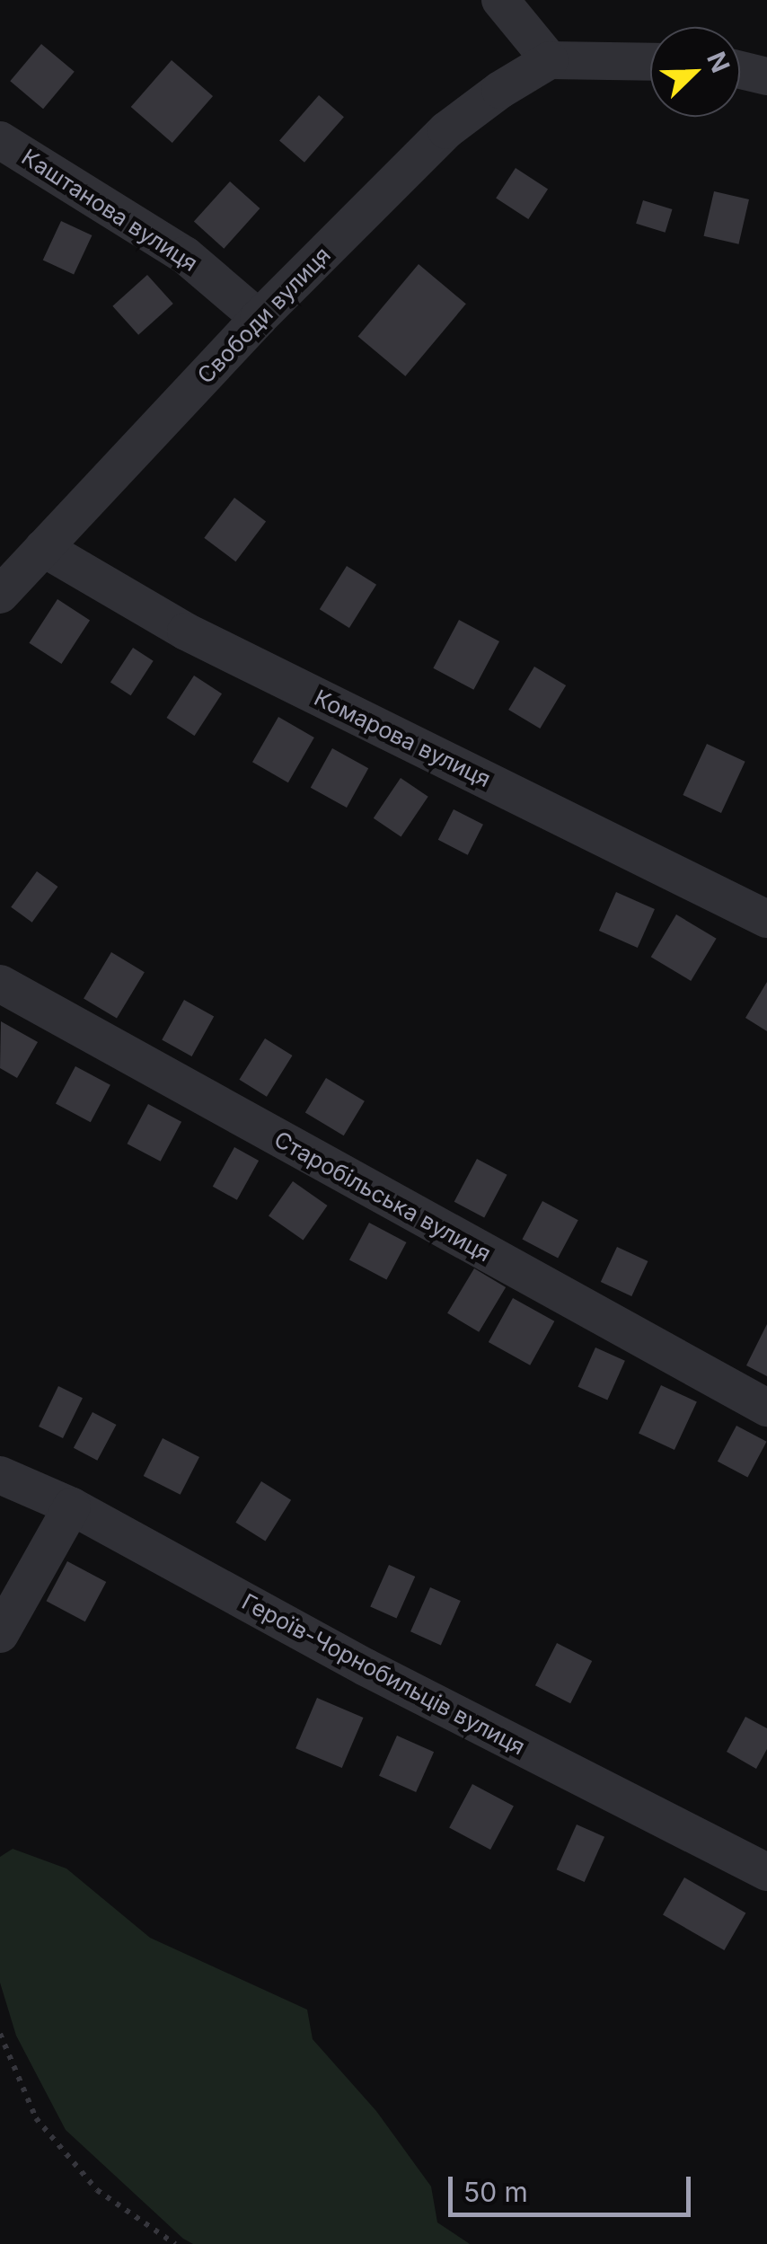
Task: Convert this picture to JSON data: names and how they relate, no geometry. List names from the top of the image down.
{
  "streets": {
    "street": [
      "Каштанова вулиця",
      "Свободи вулиця",
      "Комарова вулиця",
      "Старобільська вулиця",
      "Героїв-Чорнобильців вулиця"
    ]
  },
  "crossings": [
    ["Каштанова вулиця", "Свободи вулиця"],
    ["Свободи вулиця", "Комарова вулиця"]
  ],
  "scale_bar": "50 m",
  "north": "top right"
}
